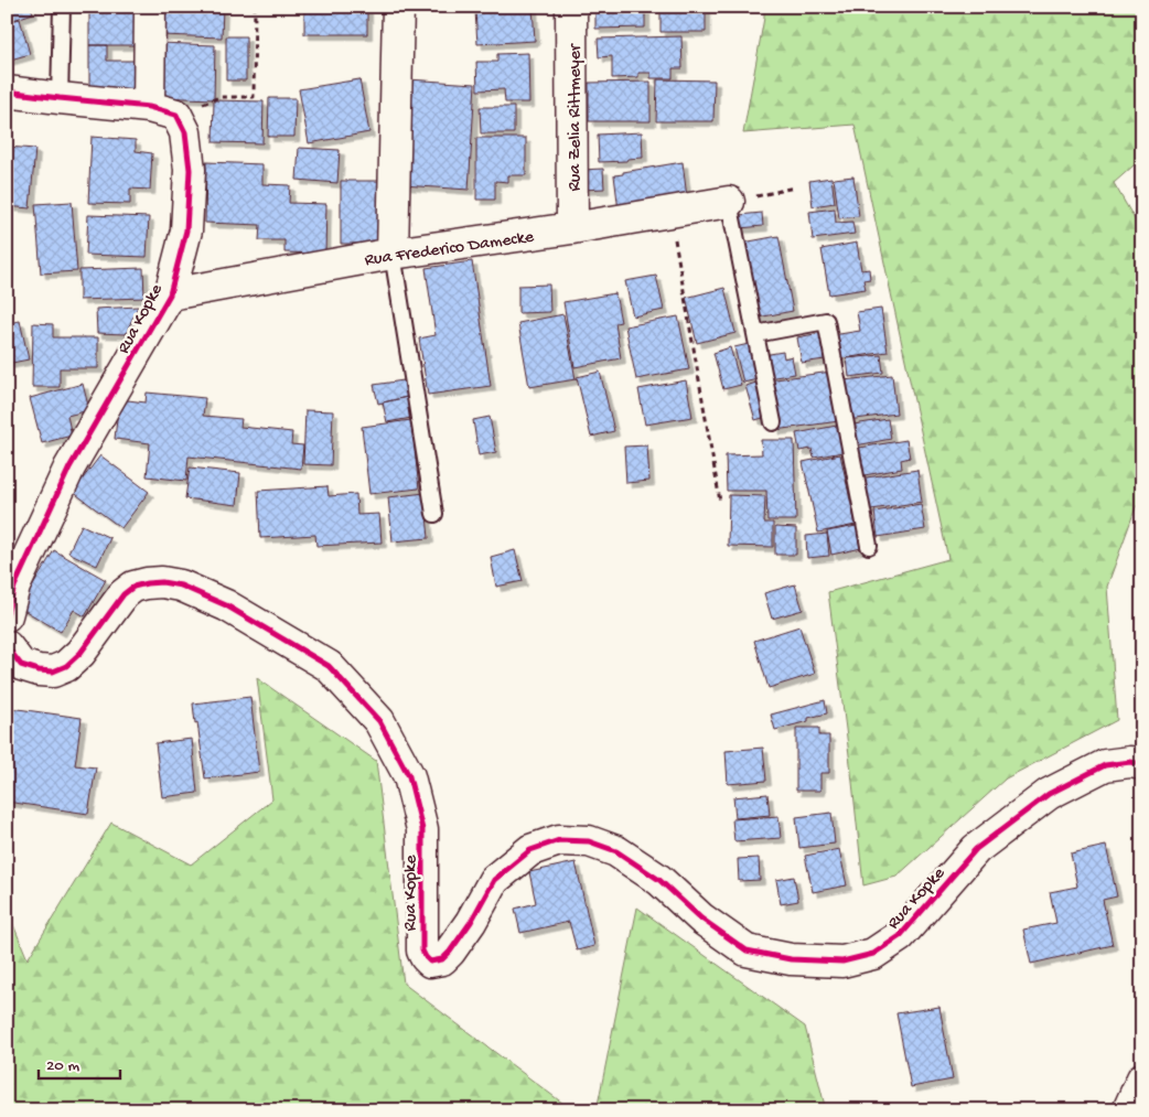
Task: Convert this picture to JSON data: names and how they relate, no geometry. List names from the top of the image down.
{
  "streets": {
    "street": ["Rua Zelia Rittmeyer", "Rua Frederico Damecke", "Rua Kopke"]
  },
  "crossings": [
    ["Rua Zelia Rittmeyer", "Rua Frederico Damecke"],
    ["Rua Frederico Damecke", "Rua Kopke"]
  ],
  "scale_bar": "20 m"
}
